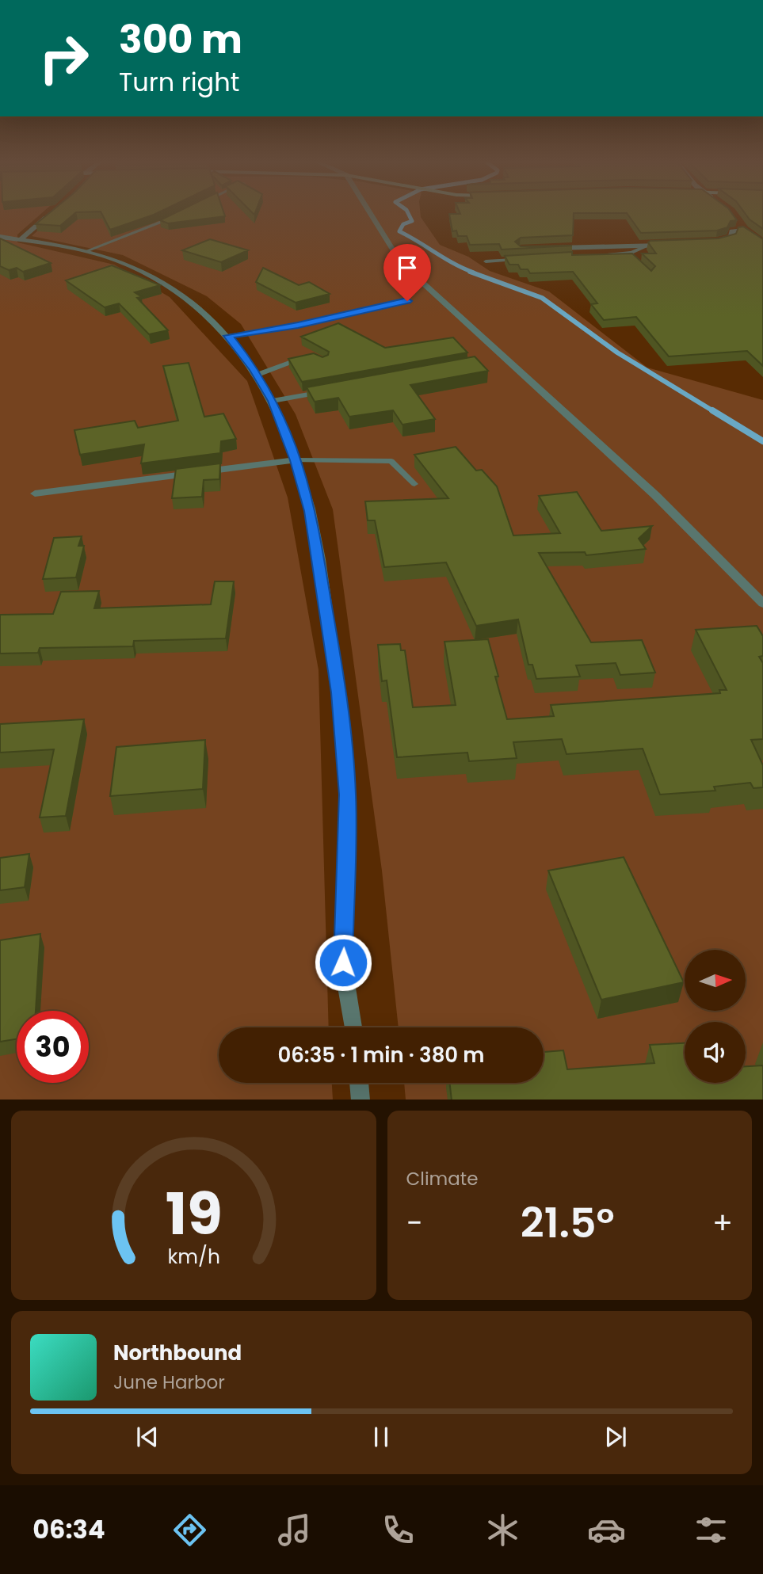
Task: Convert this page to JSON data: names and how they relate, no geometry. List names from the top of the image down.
{
  "north": "right",
  "page": {
    "turn": ["300 m", "Turn right"],
    "limit": "30",
    "trip": "06:35 · 1 min · 380 m",
    "tile": "Climate",
    "heat": ["−", "21.5°", "+"],
    "song": ["Northbound", "June Harbor"],
    "tabs": "06:34",
    "gauge": ["19", "km/h"]
  }
}
